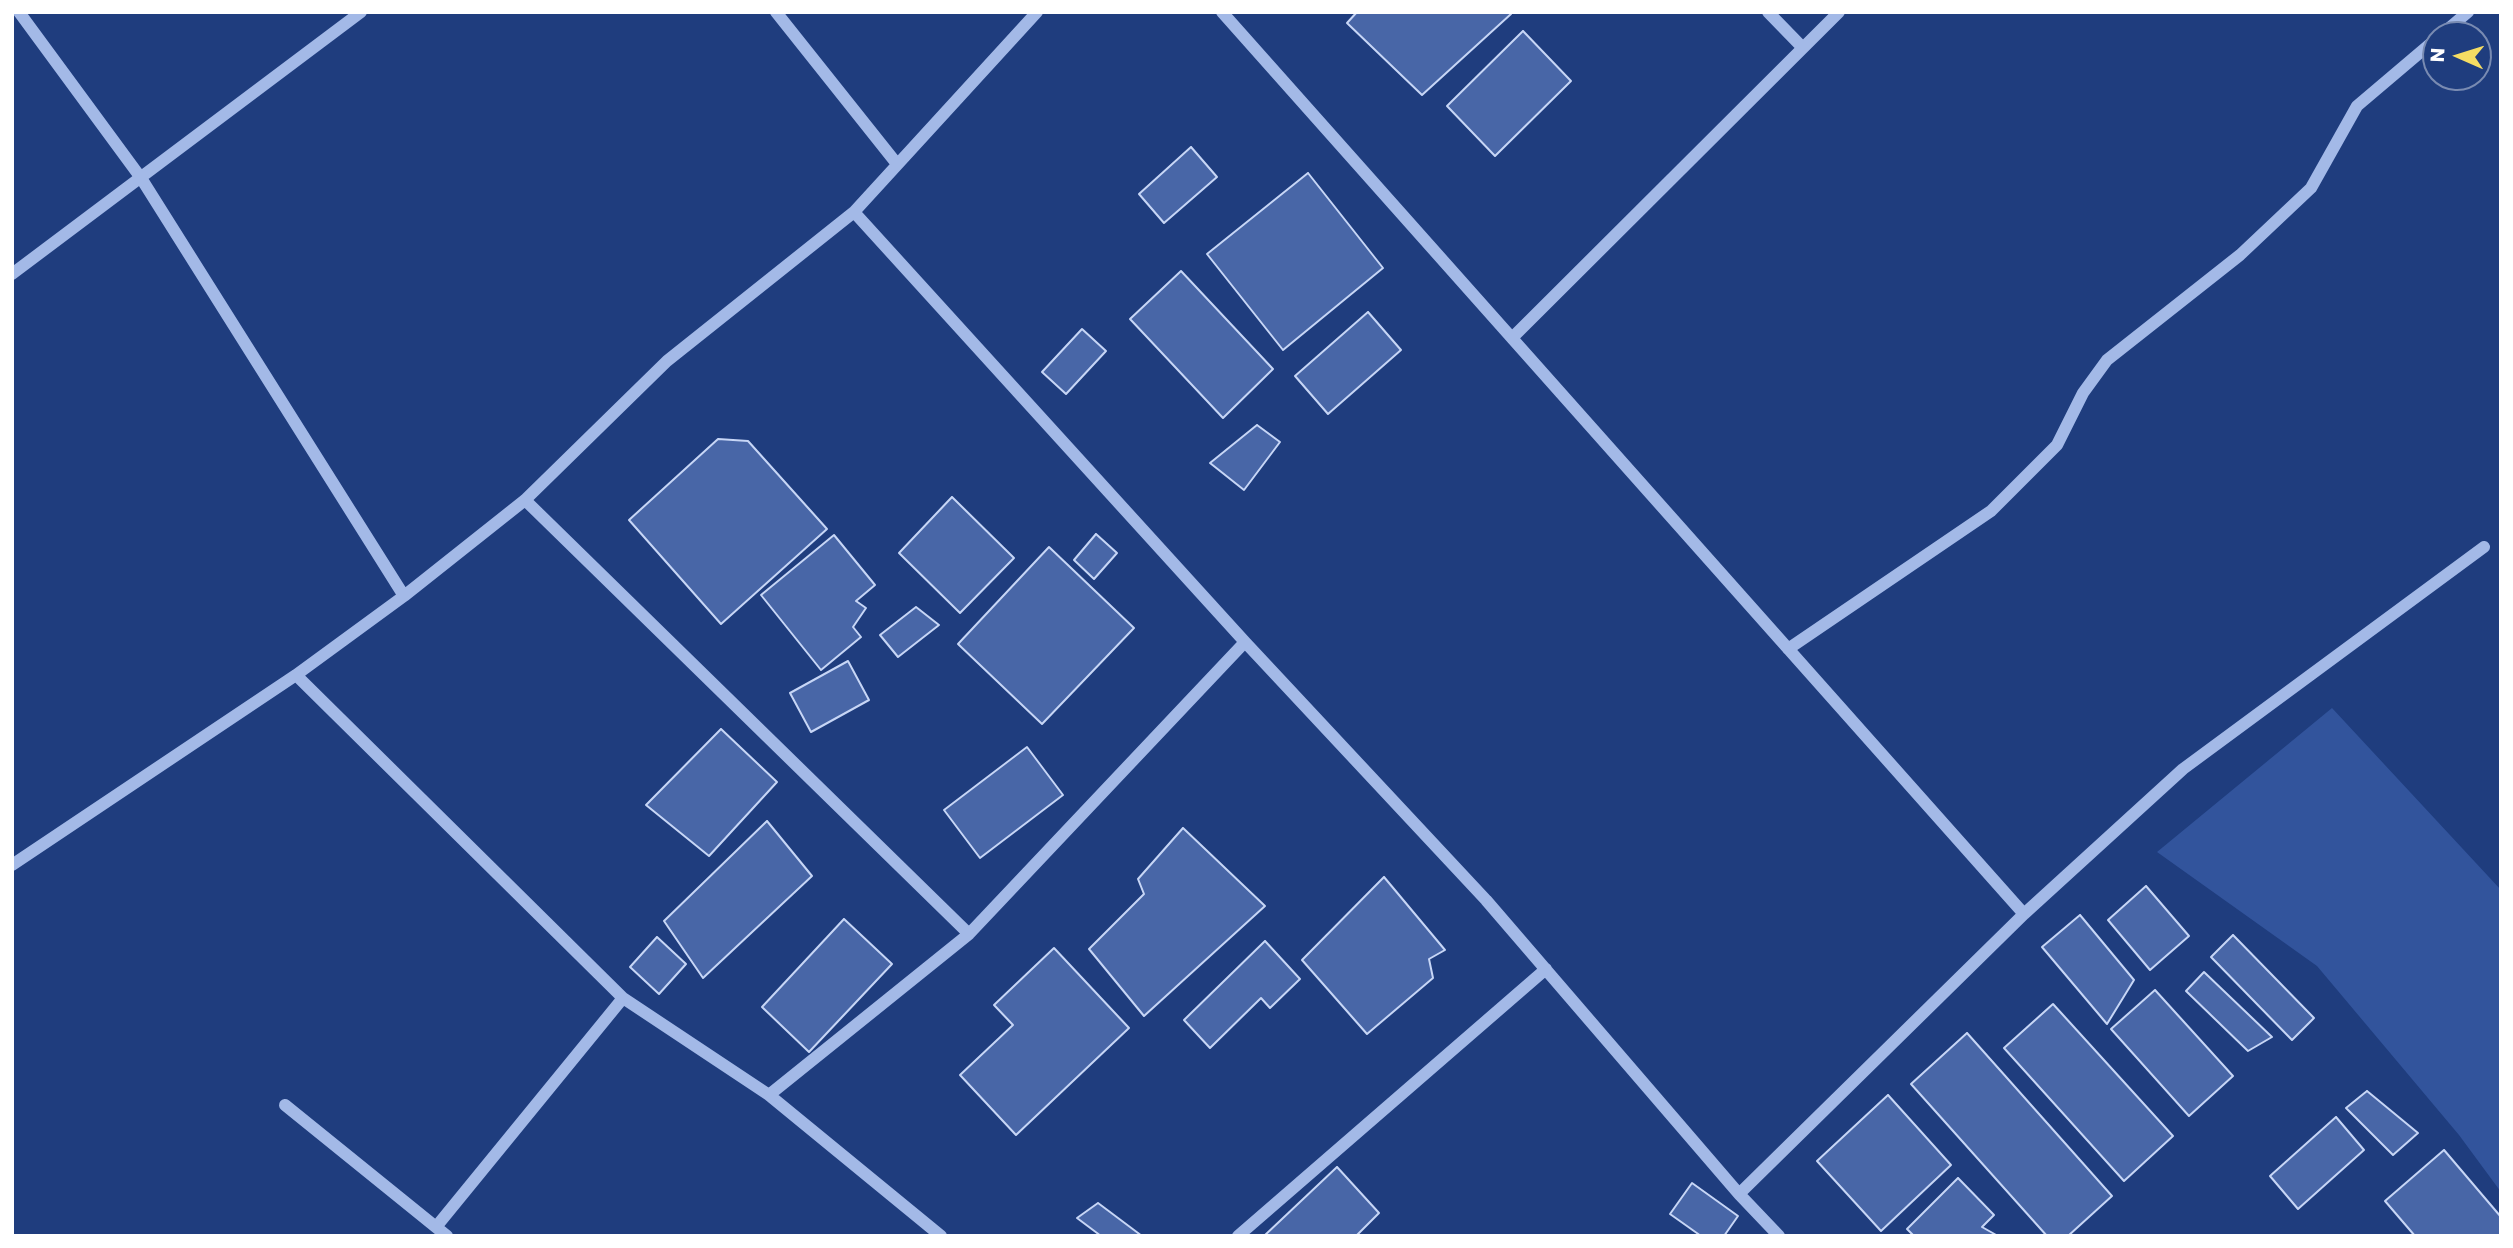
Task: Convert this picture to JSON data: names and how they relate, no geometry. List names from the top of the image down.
{
  "north": "left"
}
